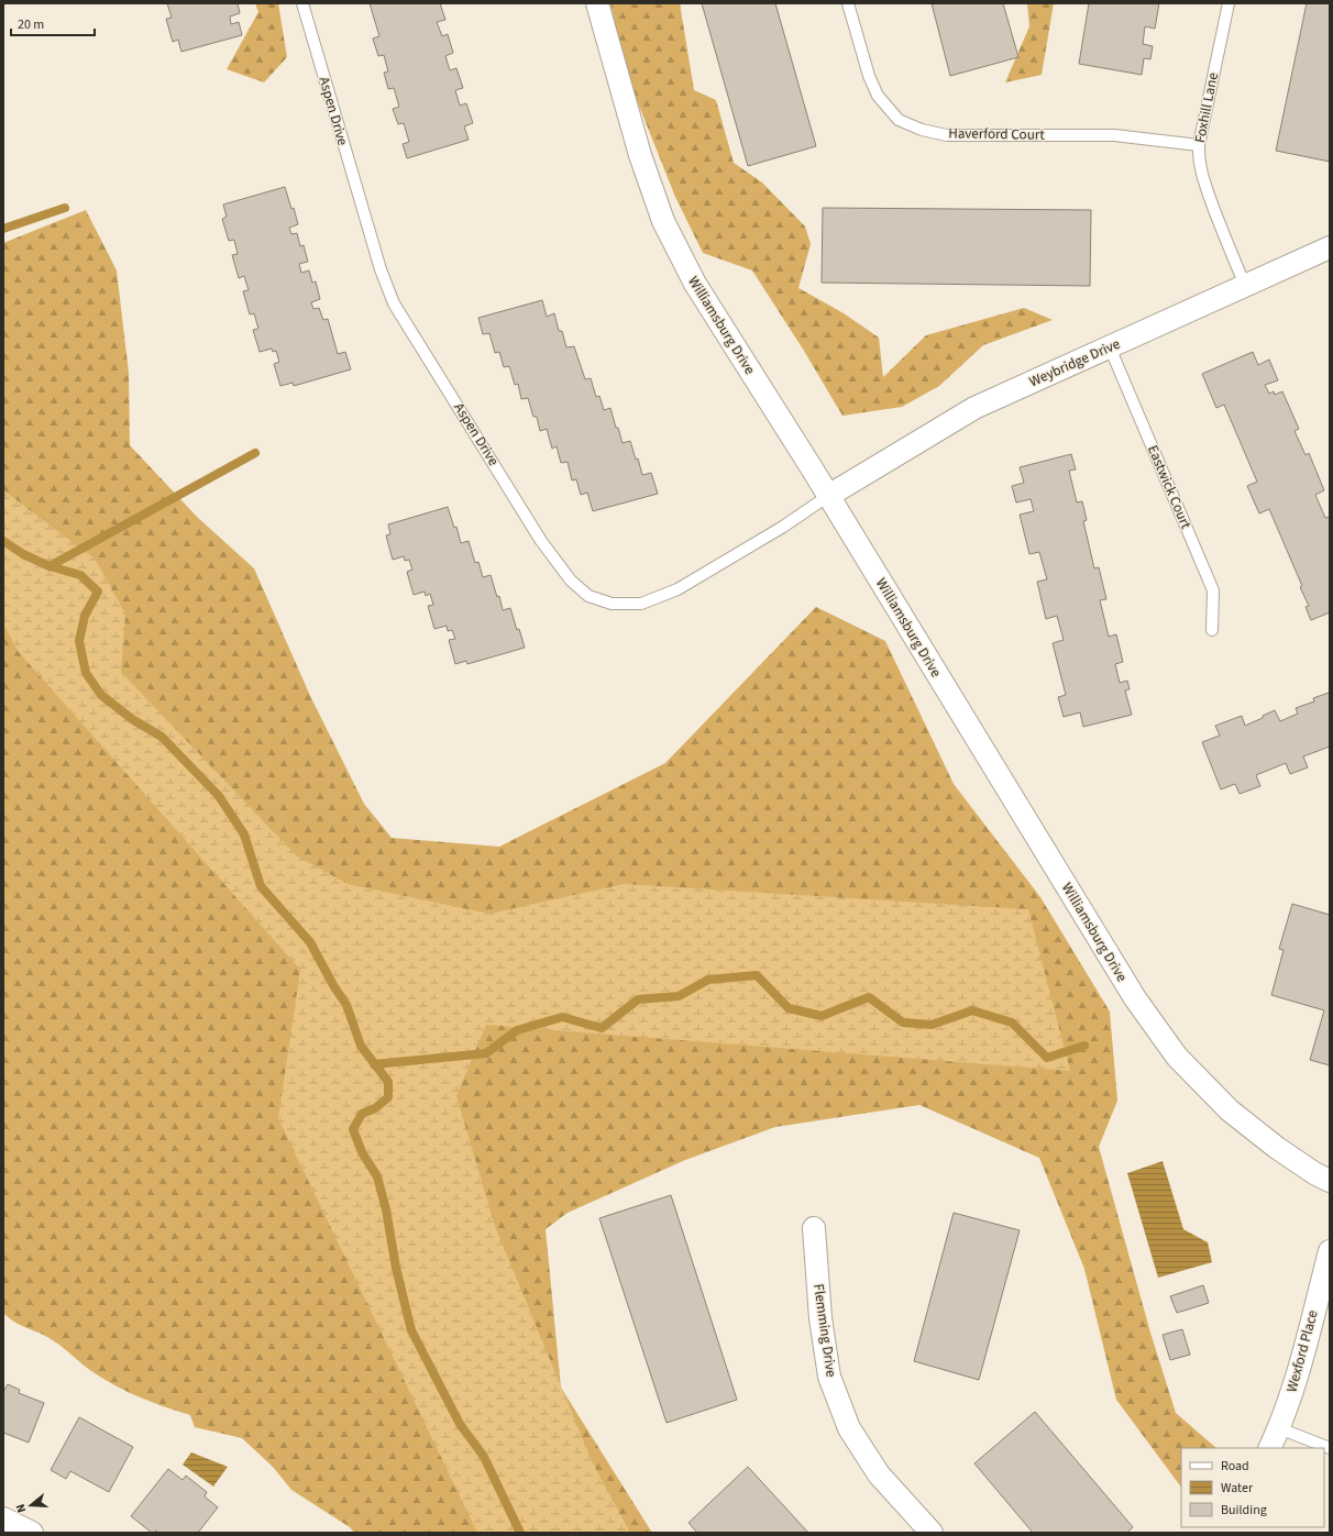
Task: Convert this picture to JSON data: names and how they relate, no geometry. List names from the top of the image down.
{
  "streets": {
    "street": [
      "Williamsburg Drive",
      "Weybridge Drive",
      "Flemming Drive",
      "Wexford Place"
    ],
    "lane": [
      "Foxhill Lane",
      "Aspen Drive",
      "Haverford Court",
      "Eastwick Court"
    ]
  },
  "crossings": [
    ["Foxhill Lane", "Haverford Court"],
    ["Foxhill Lane", "Weybridge Drive"],
    ["Aspen Drive", "Williamsburg Drive"],
    ["Aspen Drive", "Weybridge Drive"],
    ["Williamsburg Drive", "Weybridge Drive"],
    ["Weybridge Drive", "Eastwick Court"]
  ],
  "legend": ["Road", "Water", "Building"],
  "scale_bar": "20 m",
  "north": "left"
}
